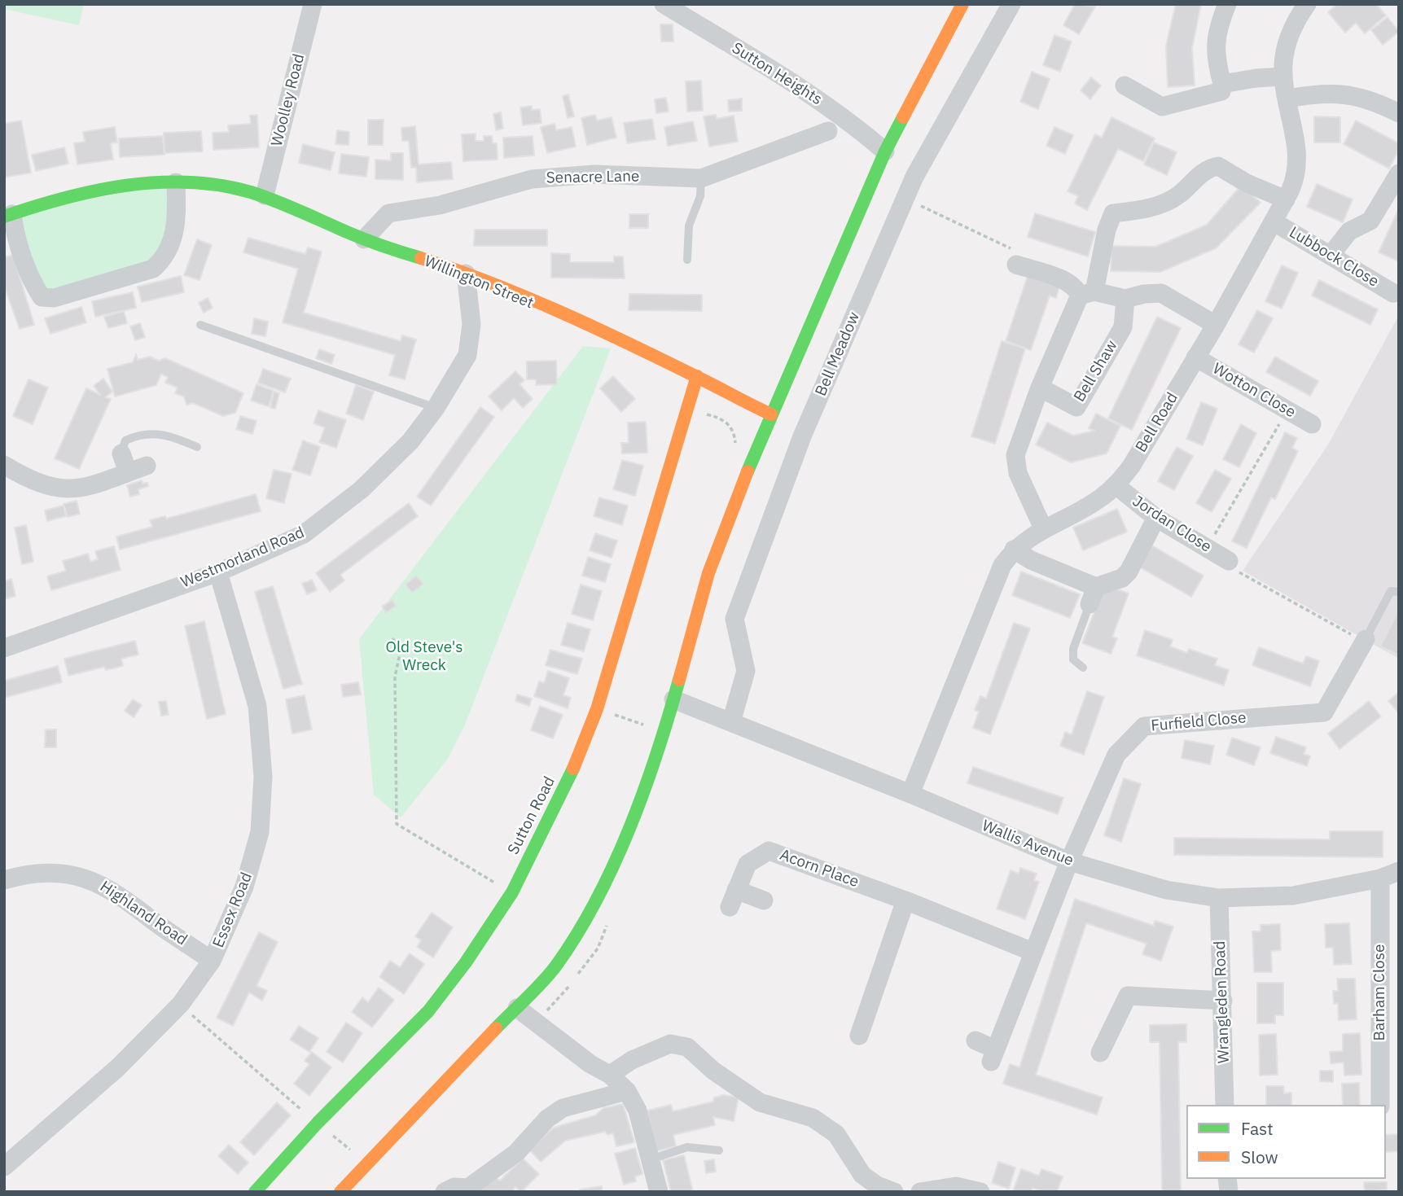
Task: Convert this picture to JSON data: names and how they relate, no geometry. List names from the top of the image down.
{
  "streets": {
    "street": [
      "Sutton Heights",
      "Woolley Road",
      "Senacre Lane",
      "Lubbock Close",
      "Willington Street",
      "Bell Meadow",
      "Bell Shaw",
      "Wotton Close",
      "Bell Road",
      "Jordan Close",
      "Westmorland Road",
      "Furfield Close",
      "Sutton Road",
      "Wallis Avenue",
      "Acorn Place",
      "Essex Road",
      "Highland Road",
      "Barham Close",
      "Wrangleden Road"
    ]
  },
  "crossings": [
    ["Woolley Road", "Willington Street"],
    ["Senacre Lane", "Willington Street"],
    ["Lubbock Close", "Bell Road"],
    ["Willington Street", "Westmorland Road"],
    ["Willington Street", "Sutton Road"],
    ["Bell Meadow", "Wallis Avenue"],
    ["Wotton Close", "Bell Road"],
    ["Bell Road", "Jordan Close"],
    ["Bell Road", "Wallis Avenue"],
    ["Westmorland Road", "Essex Road"],
    ["Furfield Close", "Wallis Avenue"],
    ["Wallis Avenue", "Barham Close"],
    ["Wallis Avenue", "Wrangleden Road"],
    ["Essex Road", "Highland Road"]
  ],
  "parks": ["Old Steve's Wreck"],
  "legend": ["Fast", "Slow"]
}
